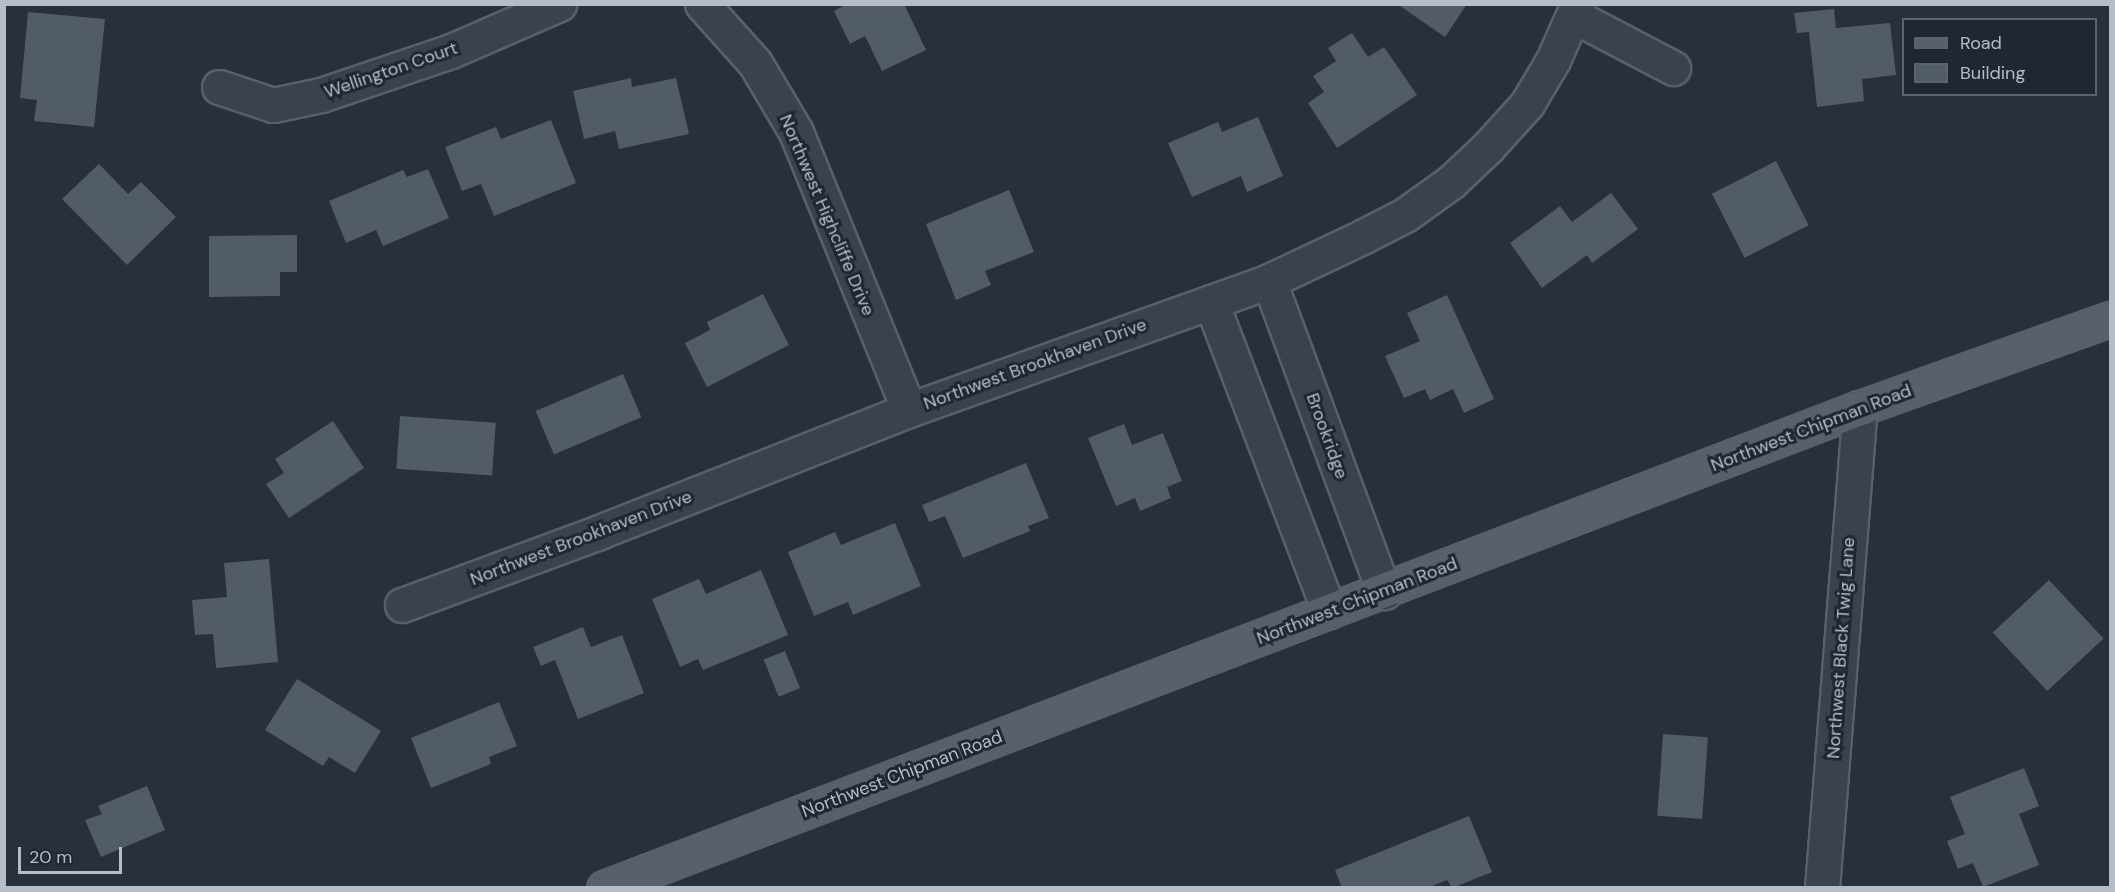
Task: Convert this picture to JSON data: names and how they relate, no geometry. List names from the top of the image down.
{
  "streets": {
    "main road": ["Northwest Chipman Road"],
    "street": [
      "Wellington Court",
      "Northwest Highcliffe Drive",
      "Northwest Brookhaven Drive",
      "Brookridge",
      "Northwest Black Twig Lane"
    ]
  },
  "crossings": [
    ["Northwest Highcliffe Drive", "Northwest Brookhaven Drive"],
    ["Northwest Brookhaven Drive", "Brookridge"],
    ["Northwest Chipman Road", "Brookridge"],
    ["Northwest Chipman Road", "Northwest Black Twig Lane"]
  ],
  "legend": ["Road", "Building"],
  "scale_bar": "20 m"
}
